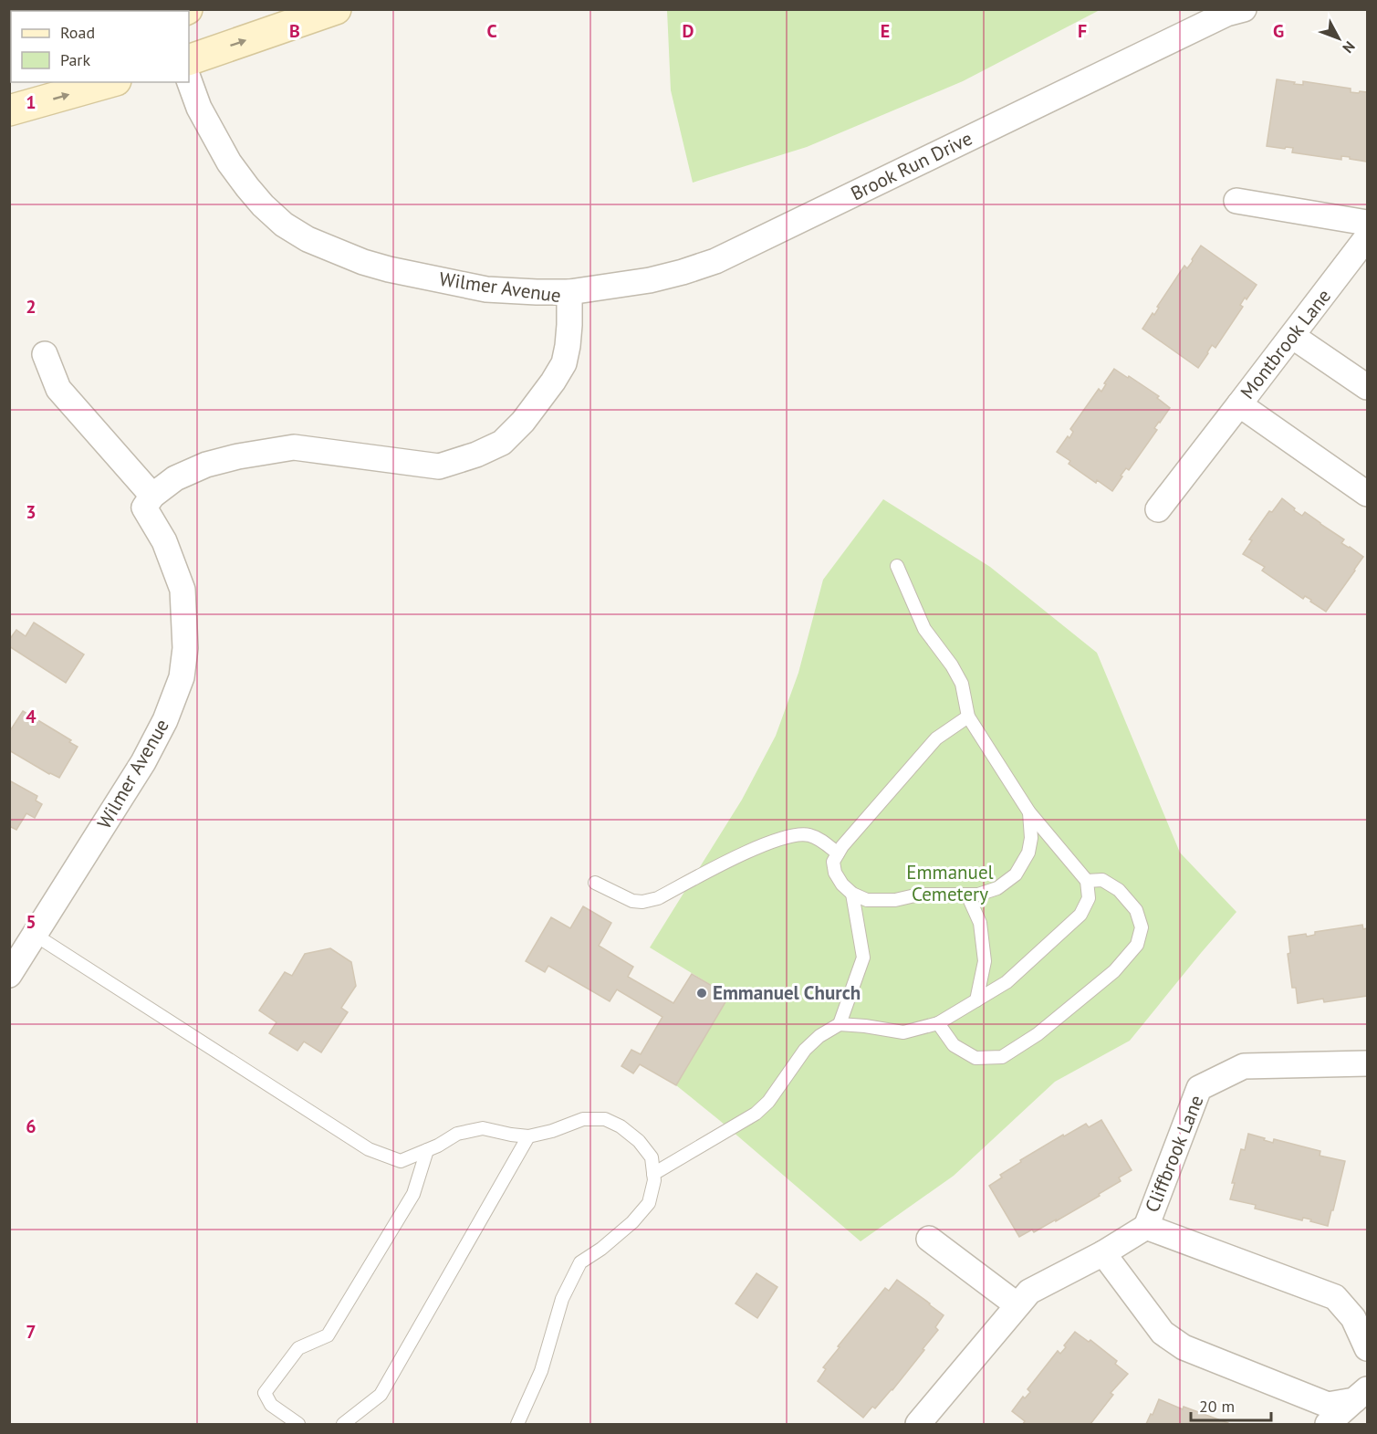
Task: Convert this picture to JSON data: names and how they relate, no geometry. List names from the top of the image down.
{
  "streets": {
    "street": [
      "Brook Run Drive",
      "Wilmer Avenue",
      "Montbrook Lane",
      "Cliffbrook Lane"
    ]
  },
  "crossings": [
    ["Brook Run Drive", "Wilmer Avenue"]
  ],
  "parks": ["Emmanuel Cemetery"],
  "places": ["Emmanuel Church"],
  "legend": ["Road", "Park"],
  "scale_bar": "20 m",
  "north": "bottom right",
  "grid": {
    "columns": [
      "B",
      "C",
      "D",
      "E",
      "F",
      "G"
    ],
    "rows": [
      "1",
      "2",
      "3",
      "4",
      "5",
      "6",
      "7"
    ]
  }
}
